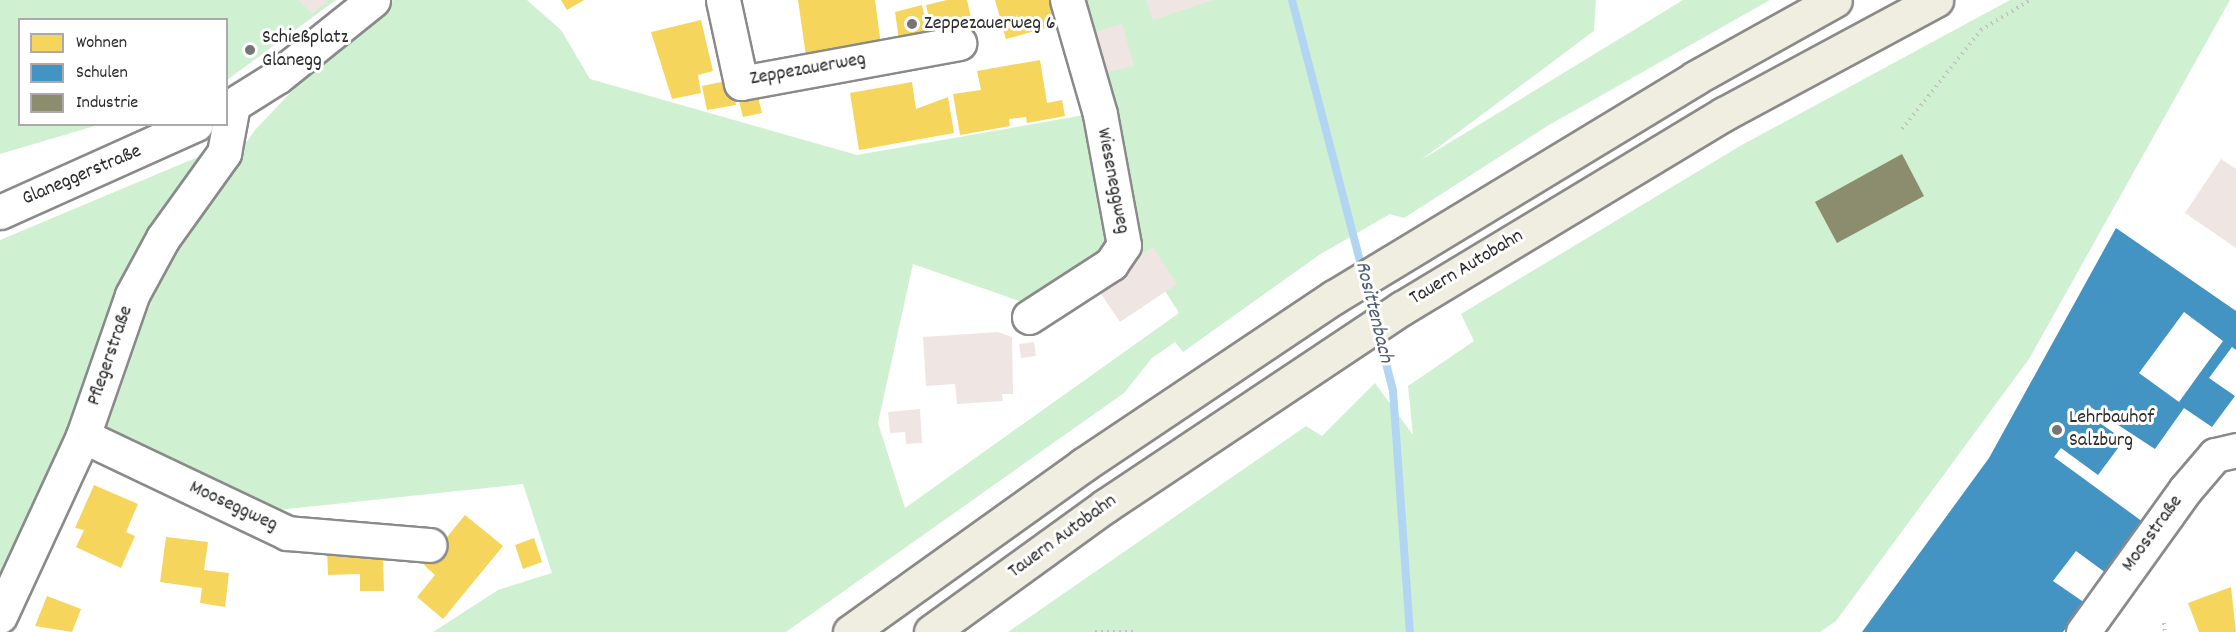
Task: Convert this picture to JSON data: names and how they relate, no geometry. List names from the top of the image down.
{
  "streets": {
    "highway": ["Tauern Autobahn"],
    "street": [
      "Zeppezauerweg",
      "Glaneggerstraße",
      "Wieseneggweg",
      "Pflegerstraße",
      "Mooseggweg",
      "Moosstraße"
    ]
  },
  "crossings": [
    ["Pflegerstraße", "Mooseggweg"]
  ],
  "water": ["Rosittenbach"],
  "places": ["Zeppezauerweg 6", "Schießplatz Glanegg", "Lehrbauhof Salzburg"],
  "legend": ["Wohnen", "Schulen", "Industrie"]
}
